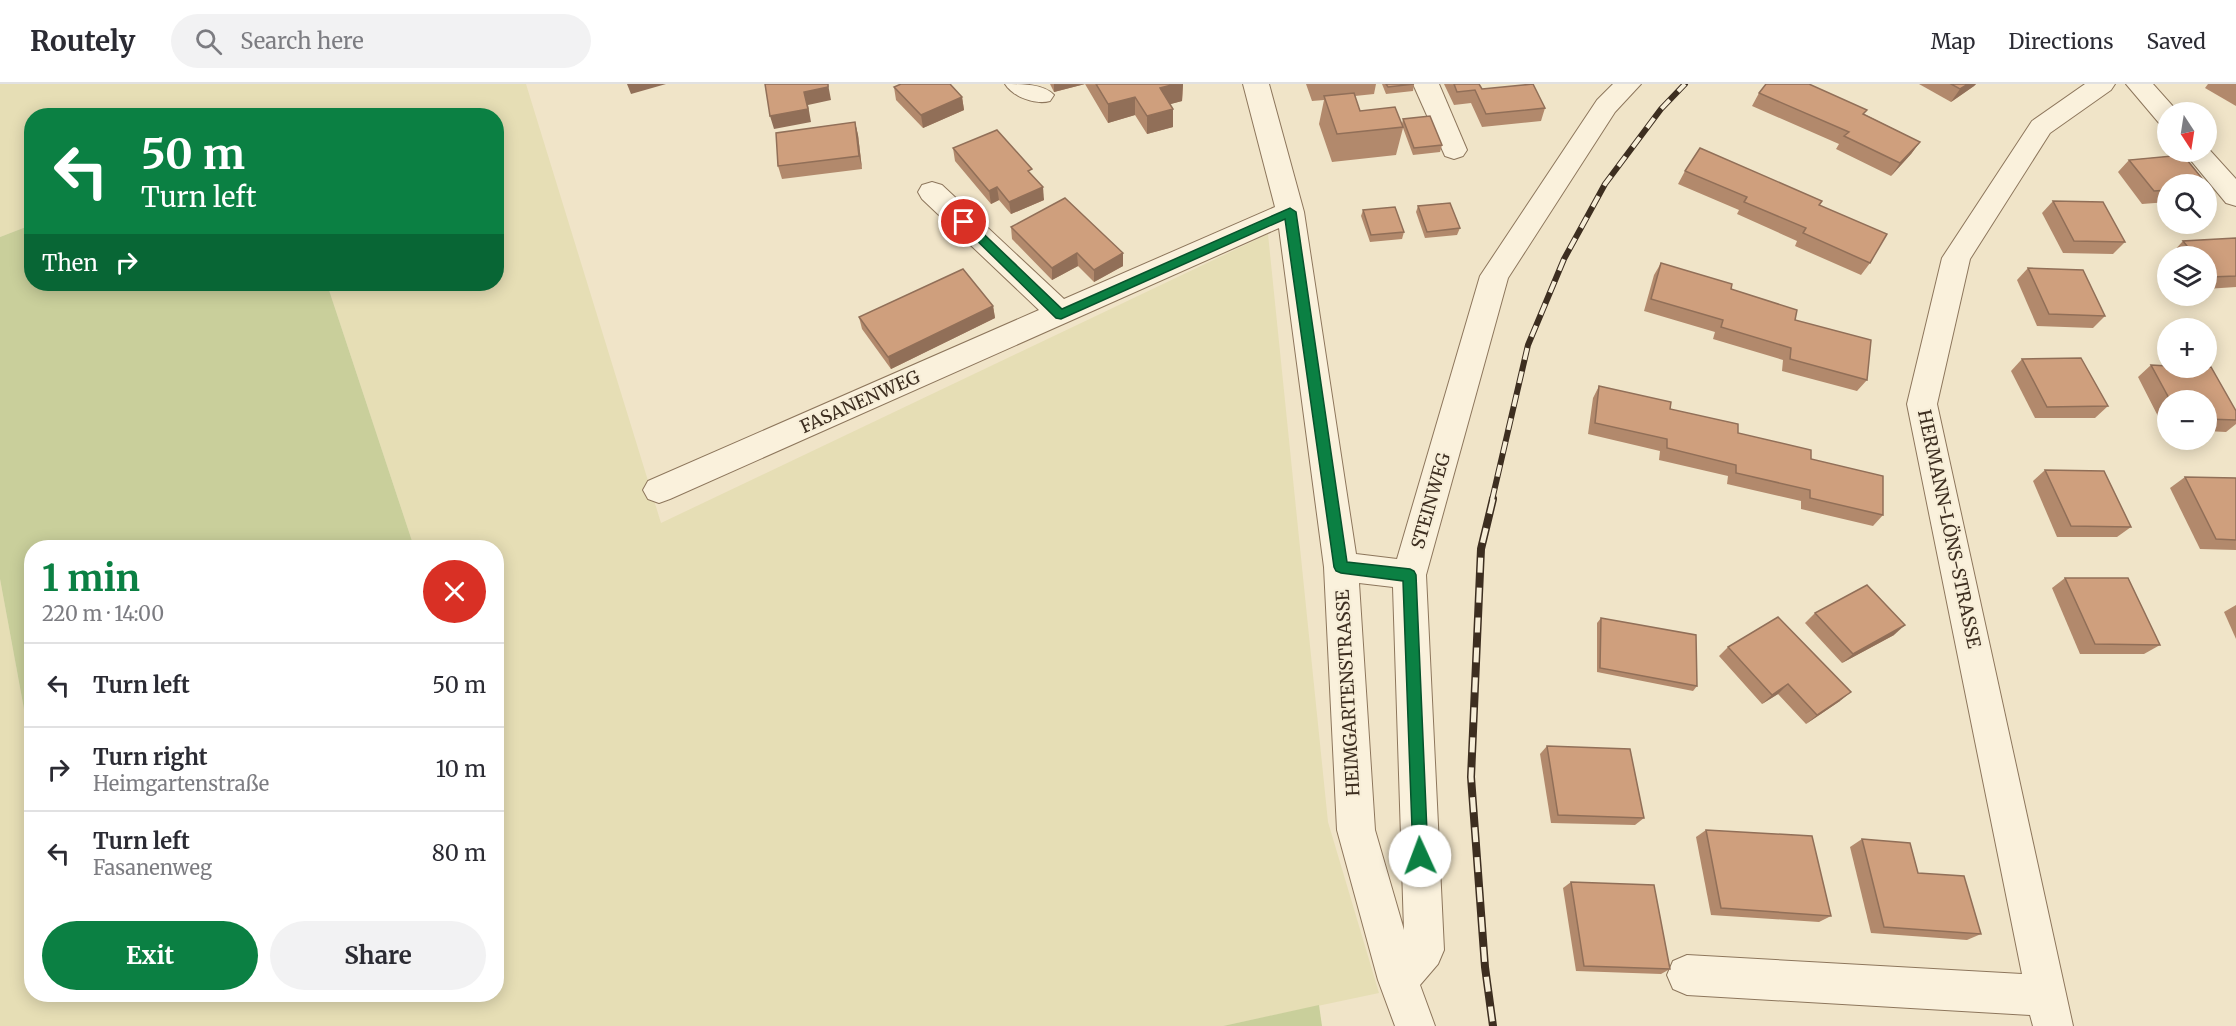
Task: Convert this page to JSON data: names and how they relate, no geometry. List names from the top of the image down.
{
  "streets": {
    "street": [
      "FASANENWEG",
      "STEINWEG",
      "HERMANN-LÖNS-STRASSE",
      "HEIMGARTENSTRASSE"
    ]
  },
  "crossings": [
    ["FASANENWEG", "HEIMGARTENSTRASSE"],
    ["STEINWEG", "HEIMGARTENSTRASSE"]
  ],
  "north": "bottom",
  "page": {
    "header": "Routely",
    "search": "Search here",
    "nav": ["Map", "Directions", "Saved"],
    "map_buttons": ["+", "−"],
    "turn": ["50 m", "Turn left"],
    "then": "Then",
    "heading": ["1 min", "220 m · 14:00"],
    "list": [
      {
        "name": "Turn left",
        "value": "50 m"
      },
      {
        "name": "Turn right",
        "note": "Heimgartenstraße",
        "value": "10 m"
      },
      {
        "name": "Turn left",
        "note": "Fasanenweg",
        "value": "80 m"
      }
    ],
    "buttons": ["Exit", "Share"]
  }
}
